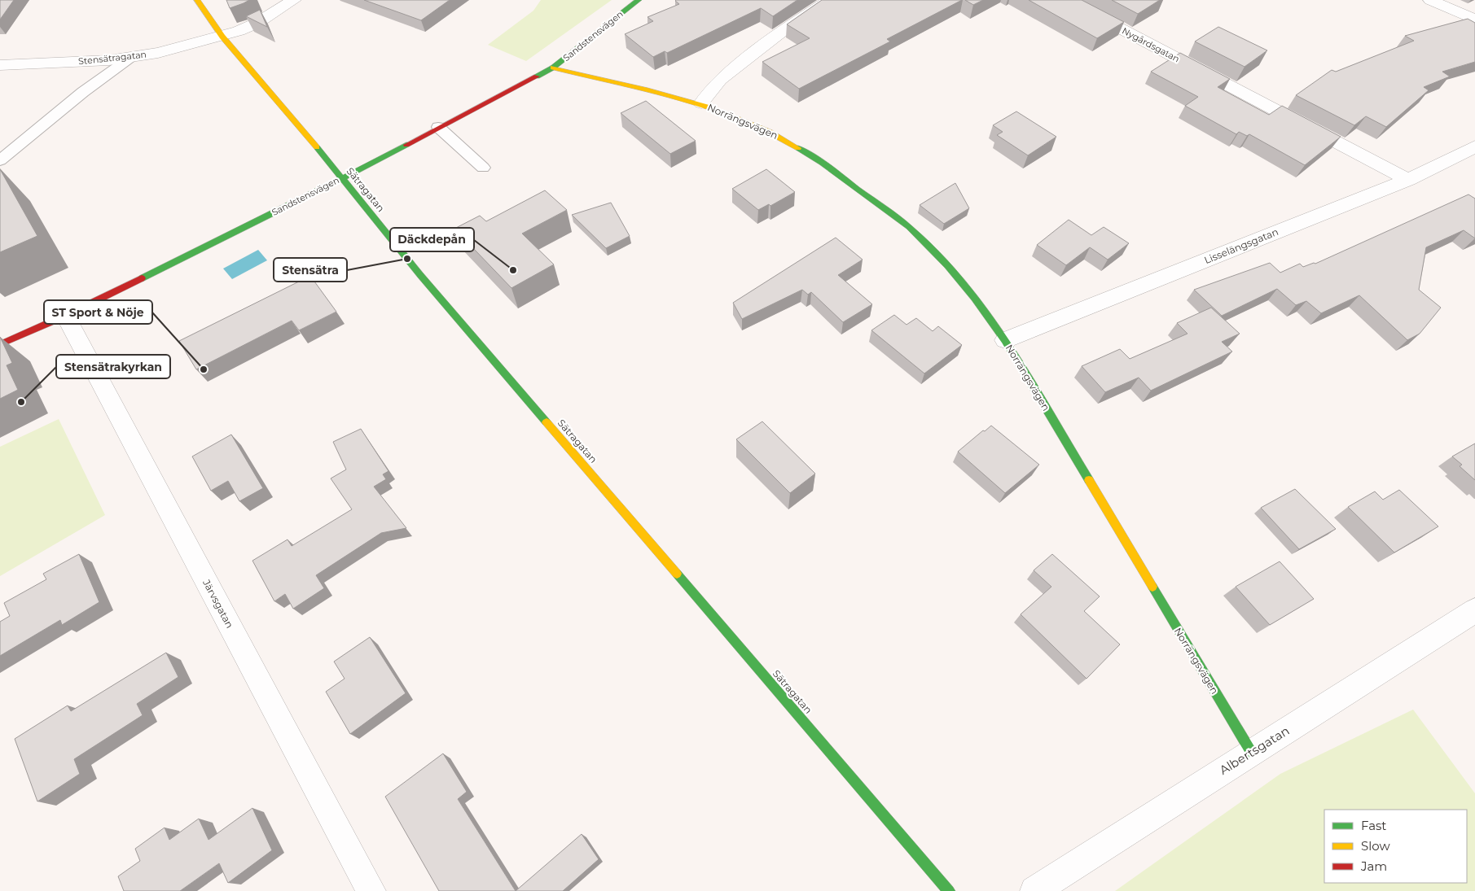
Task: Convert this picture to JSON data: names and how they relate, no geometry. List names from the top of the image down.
{
  "streets": {
    "street": [
      "Sandstensvägen",
      "Nygårdsgatan",
      "Stensätragatan",
      "Norrängsvägen",
      "Sätragatan",
      "Lisselängsgatan",
      "Järvsgatan",
      "Albertsgatan"
    ]
  },
  "crossings": [
    ["Sandstensvägen", "Norrängsvägen"],
    ["Sandstensvägen", "Sätragatan"],
    ["Sandstensvägen", "Järvsgatan"],
    ["Nygårdsgatan", "Lisselängsgatan"],
    ["Stensätragatan", "Sätragatan"],
    ["Norrängsvägen", "Lisselängsgatan"],
    ["Norrängsvägen", "Albertsgatan"]
  ],
  "places": [
    "Stensätra",
    "Däckdepån",
    "ST Sport & Nöje",
    "Stensätrakyrkan"
  ],
  "legend": ["Fast", "Slow", "Jam"]
}
